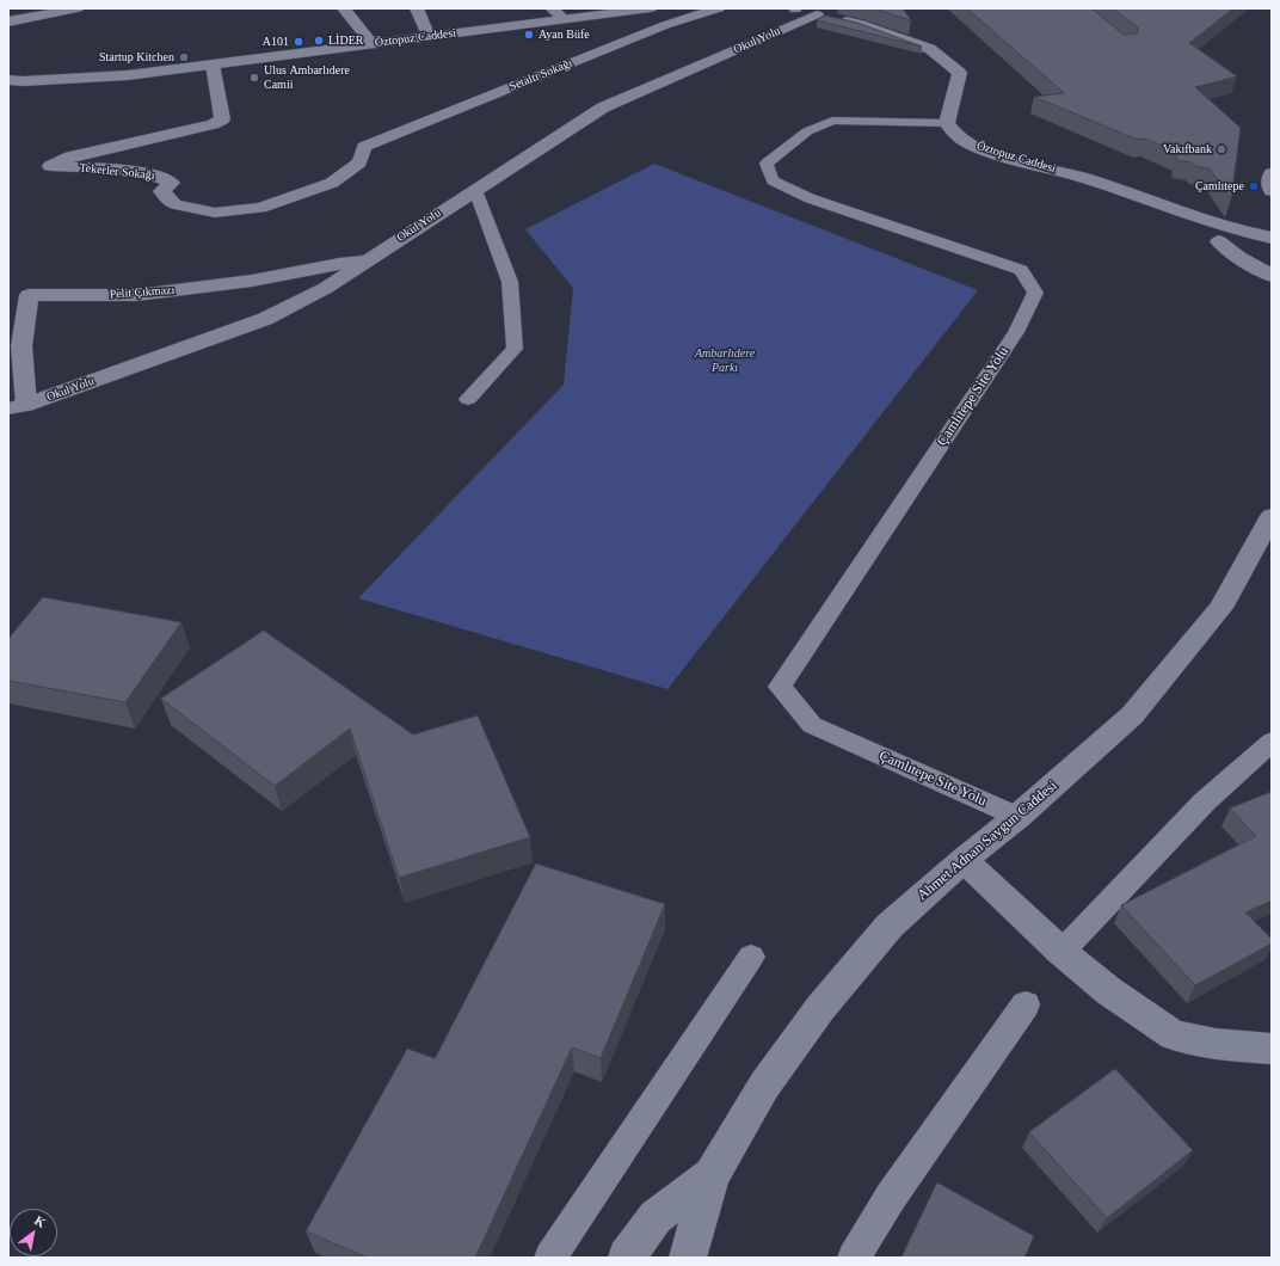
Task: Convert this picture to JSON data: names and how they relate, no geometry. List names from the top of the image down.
{
  "streets": {
    "street": [
      "Öztopuz Caddesi",
      "Okul Yolu",
      "Setaltı Sokağı",
      "Tekerler Sokağı",
      "Pelit Çıkmazı",
      "Ahmet Adnan Saygun Caddesi"
    ],
    "lane": ["Çamlıtepe Site Yolu"]
  },
  "crossings": [
    ["Öztopuz Caddesi", "Tekerler Sokağı"],
    ["Öztopuz Caddesi", "Çamlıtepe Site Yolu"],
    ["Okul Yolu", "Pelit Çıkmazı"],
    ["Setaltı Sokağı", "Tekerler Sokağı"],
    ["Çamlıtepe Site Yolu", "Ahmet Adnan Saygun Caddesi"]
  ],
  "parks": ["Ambarlıdere Parkı"],
  "places": [
    "Ayan Büfe",
    "LİDER",
    "A101",
    "Startup Kitchen",
    "Ulus Ambarlıdere Camii",
    "Vakıfbank",
    "Çamlıtepe"
  ],
  "north": "top right"
}
